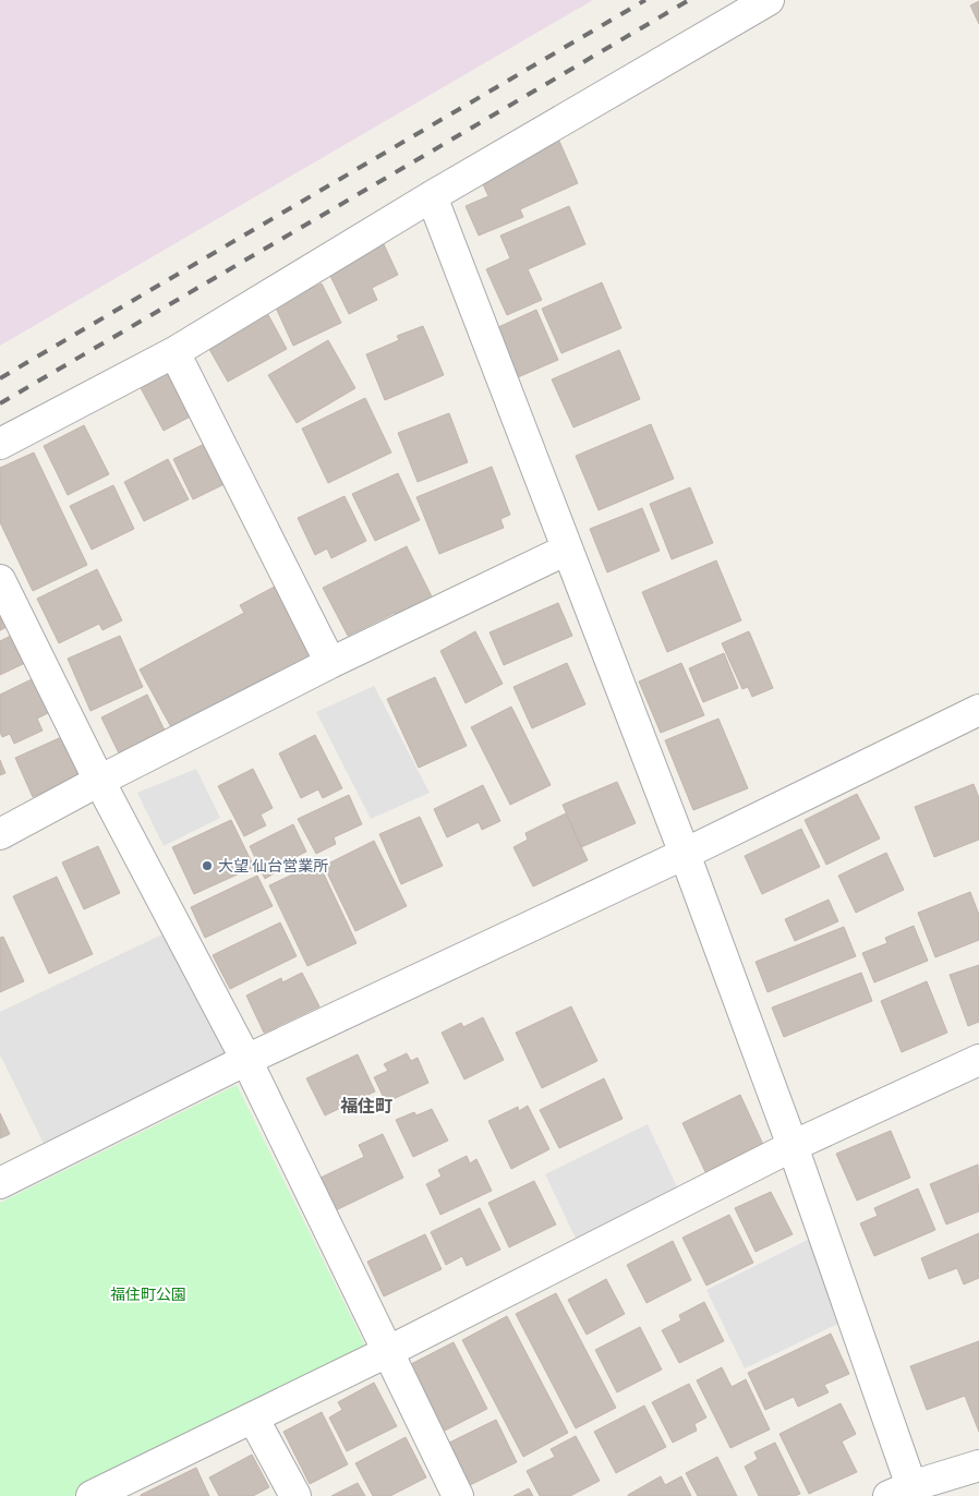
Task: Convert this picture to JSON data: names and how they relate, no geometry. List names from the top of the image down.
{
  "districts": ["福住町"],
  "parks": ["福住町公園"],
  "places": ["大望 仙台営業所"]
}
